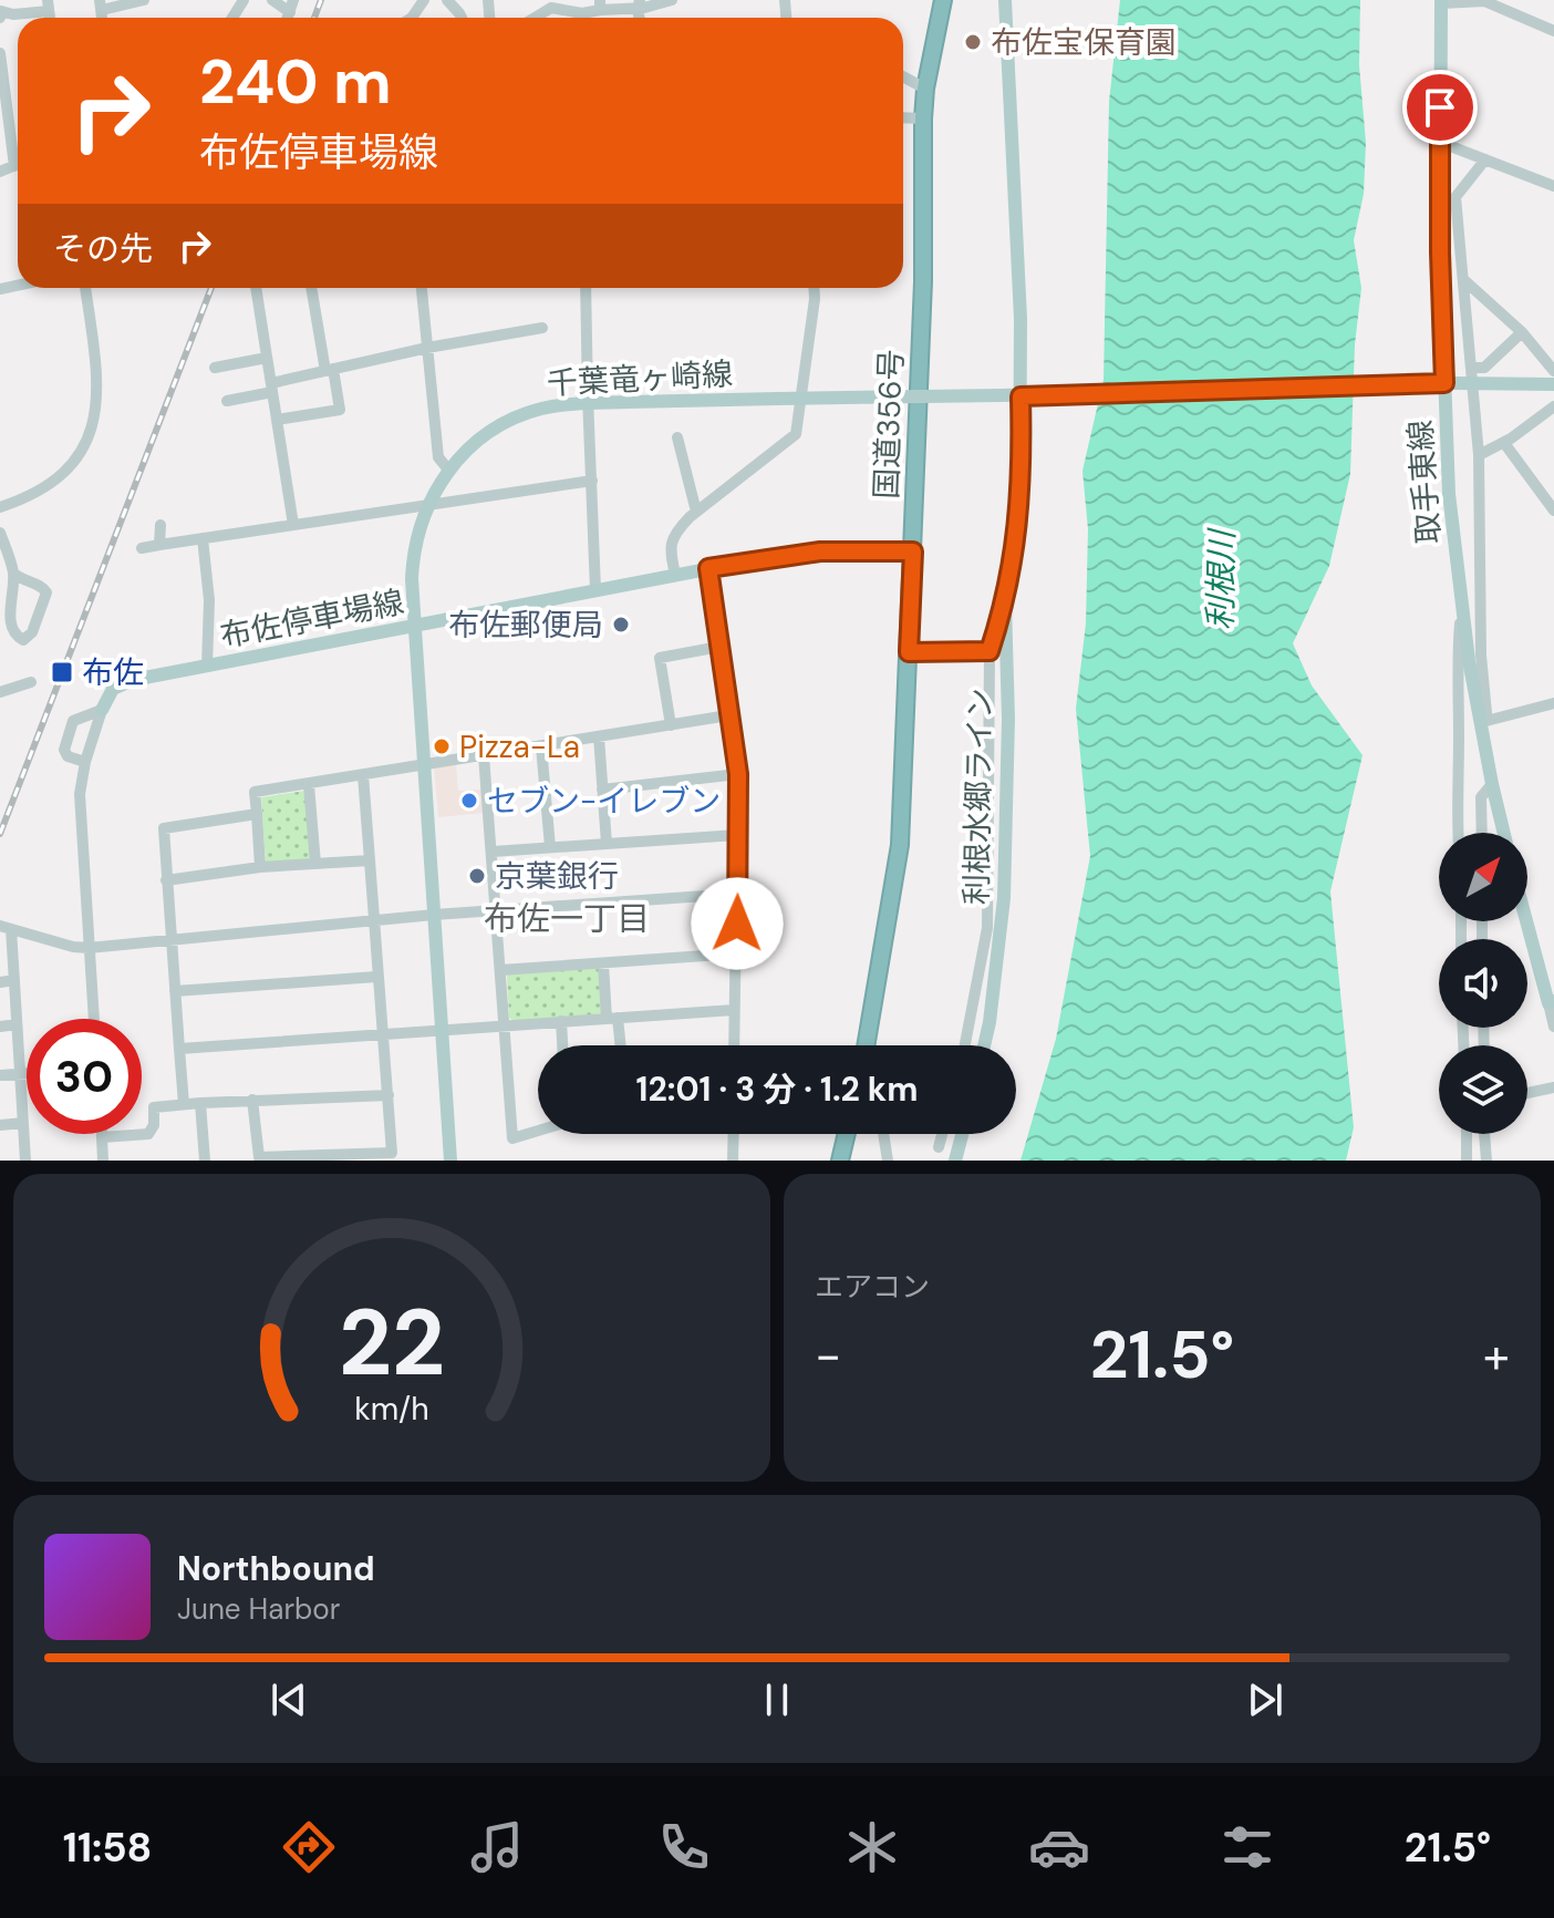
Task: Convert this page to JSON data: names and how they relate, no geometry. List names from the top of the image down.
{
  "streets": {
    "highway": ["国道356号"],
    "main road": [
      "千葉竜ヶ崎線",
      "取手東線",
      "布佐停車場線",
      "利根水郷ライン"
    ]
  },
  "crossings": [
    ["千葉竜ヶ崎線", "取手東線"],
    ["千葉竜ヶ崎線", "布佐停車場線"],
    ["千葉竜ヶ崎線", "利根水郷ライン"],
    ["国道356号", "布佐停車場線"]
  ],
  "districts": ["布佐一丁目"],
  "water": ["利根川"],
  "places": {
    "other": [
      "布佐宝保育園",
      "布佐郵便局",
      "Pizza-La",
      "セブン-イレブン",
      "京葉銀行"
    ],
    "transit": ["布佐"]
  },
  "north": "top right",
  "page": {
    "turn": ["240 m", "布佐停車場線"],
    "then": "その先",
    "limit": "30",
    "trip": "12:01 · 3 分 · 1.2 km",
    "tile": "エアコン",
    "heat": ["−", "21.5°", "+"],
    "song": ["Northbound", "June Harbor"],
    "tabs": ["11:58", "21.5°"],
    "gauge": ["22", "km/h"]
  }
}
